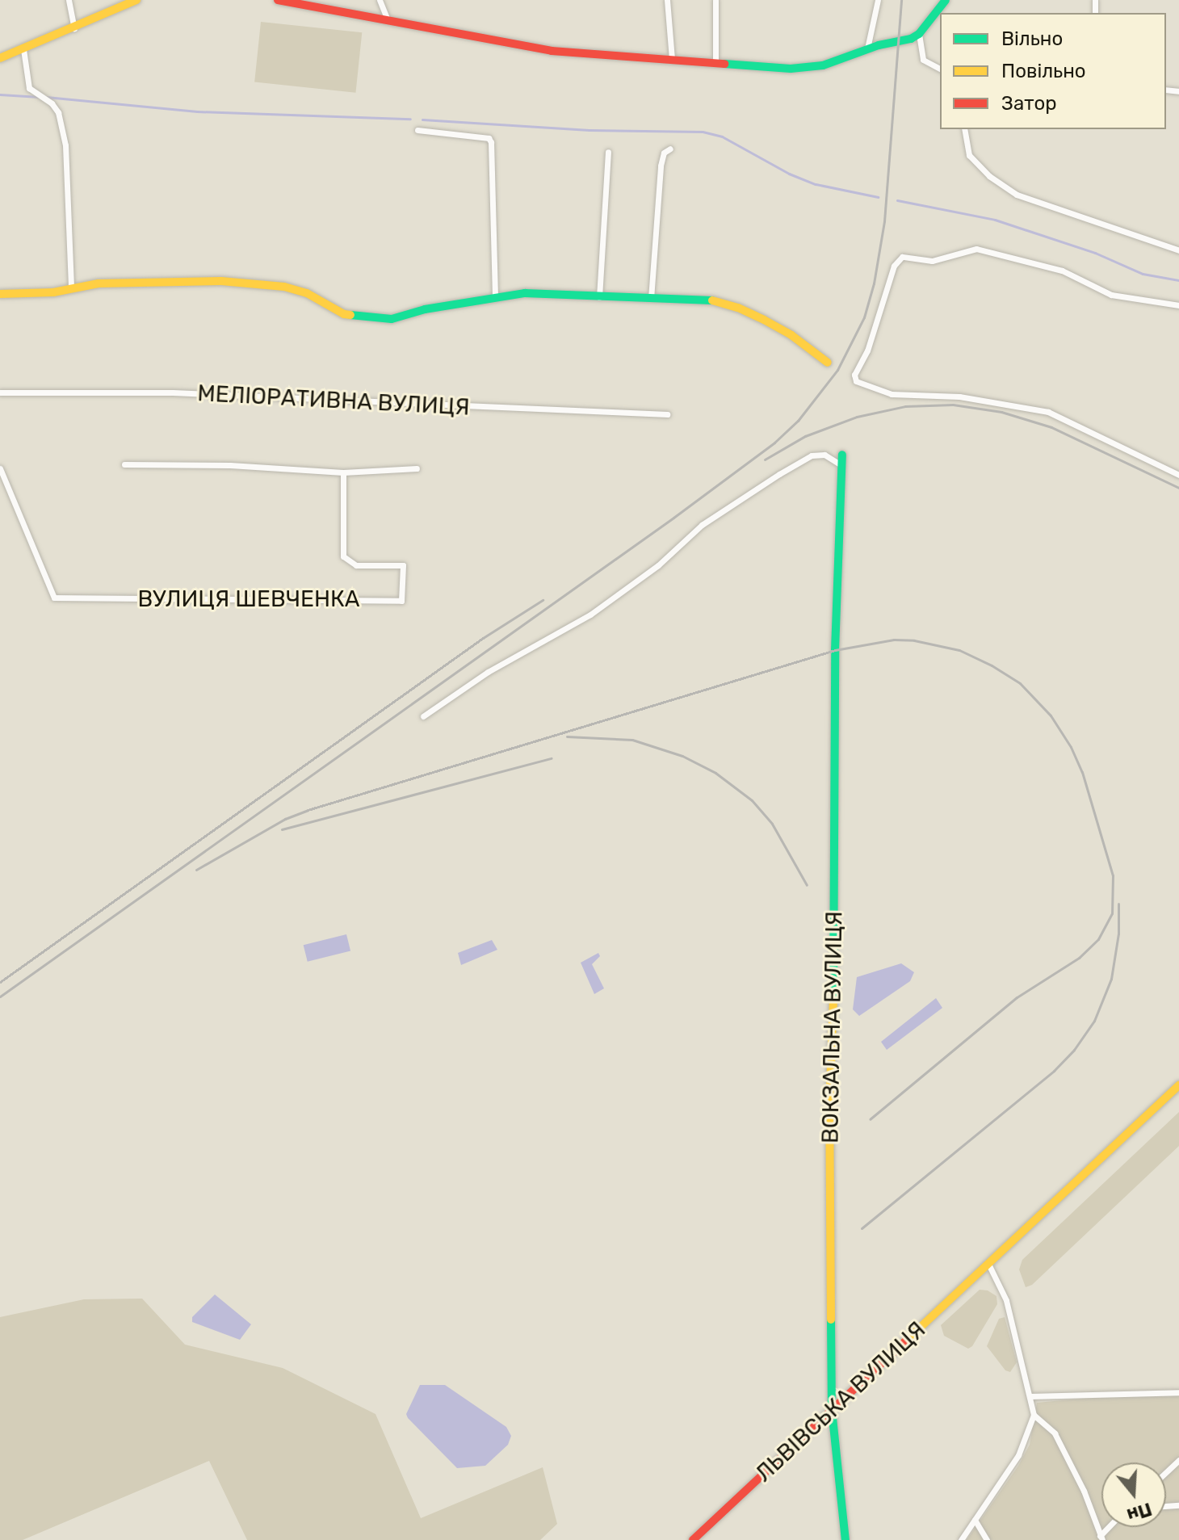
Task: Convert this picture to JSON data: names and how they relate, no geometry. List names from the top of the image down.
{
  "streets": {
    "main road": ["ВОКЗАЛЬНА ВУЛИЦЯ", "ЛЬВІВСЬКА ВУЛИЦЯ"],
    "street": ["МЕЛІОРАТИВНА ВУЛИЦЯ", "ВУЛИЦЯ ШЕВЧЕНКА"]
  },
  "crossings": [
    ["ВОКЗАЛЬНА ВУЛИЦЯ", "ЛЬВІВСЬКА ВУЛИЦЯ"]
  ],
  "legend": ["Вільно", "Повільно", "Затор"],
  "north": "bottom"
}
